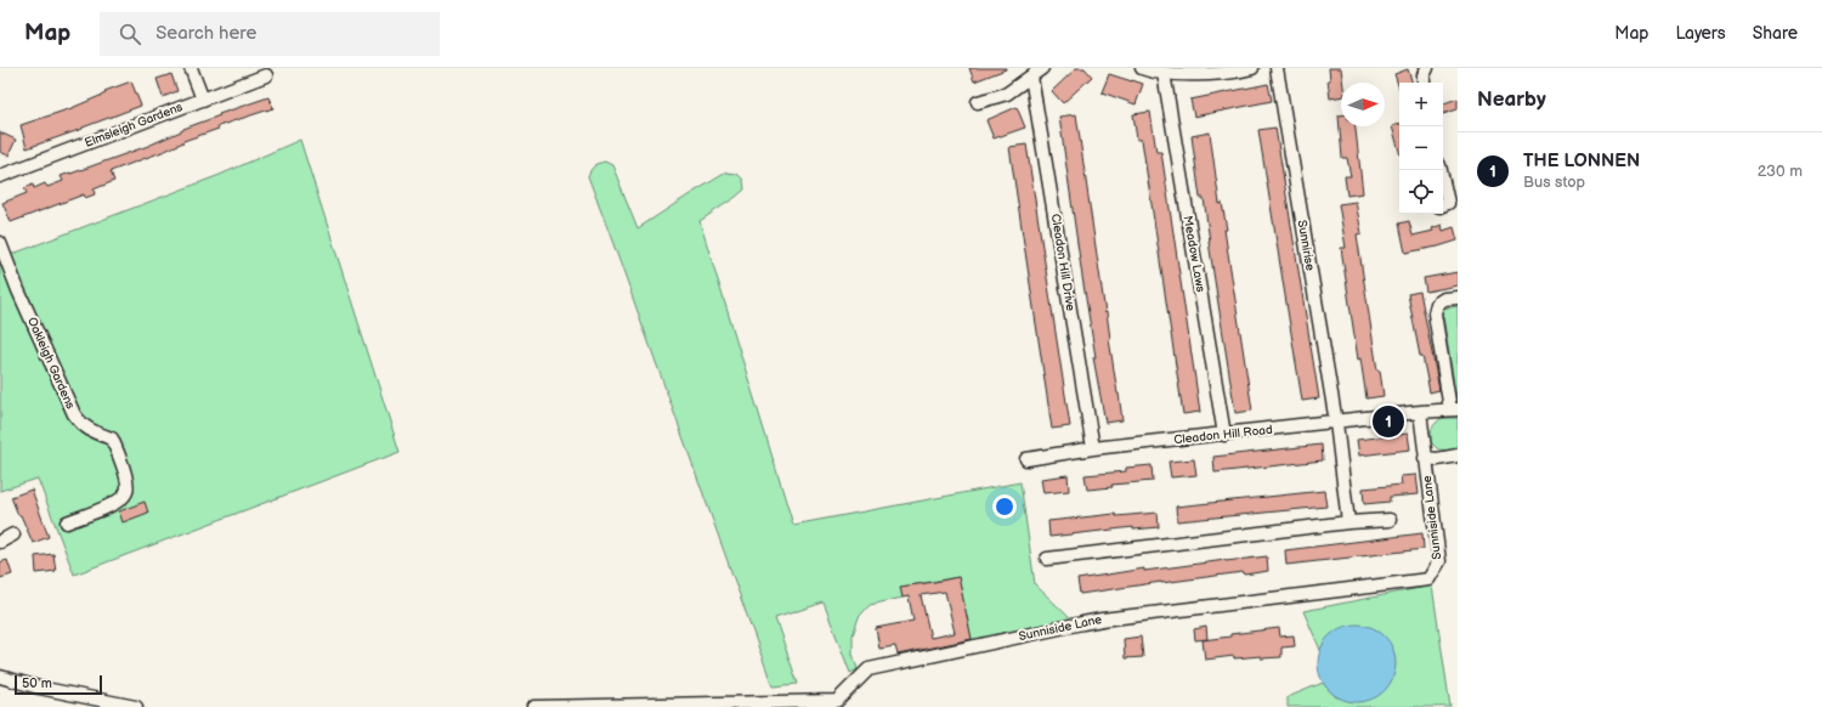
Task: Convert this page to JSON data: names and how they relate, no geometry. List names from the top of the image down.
{
  "streets": {
    "street": [
      "Elmsleigh Gardens",
      "Sunnirise",
      "Meadow Laws",
      "Cleadon Hill Drive",
      "Oakleigh Gardens",
      "Cleadon Hill Road",
      "Sunniside Lane"
    ]
  },
  "crossings": [
    ["Sunnirise", "Cleadon Hill Road"],
    ["Meadow Laws", "Cleadon Hill Road"],
    ["Cleadon Hill Drive", "Cleadon Hill Road"],
    ["Cleadon Hill Road", "Sunniside Lane"]
  ],
  "scale_bar": "50 m",
  "north": "right",
  "page": {
    "header": "Map",
    "search": "Search here",
    "nav": ["Map", "Layers", "Share"],
    "heading": "Nearby",
    "map_buttons": ["+", "−"],
    "list": [
      {
        "mark": "1",
        "name": "THE LONNEN",
        "note": "Bus stop",
        "value": "230 m"
      }
    ],
    "pins": "1",
    "scale": "50 m"
  }
}
